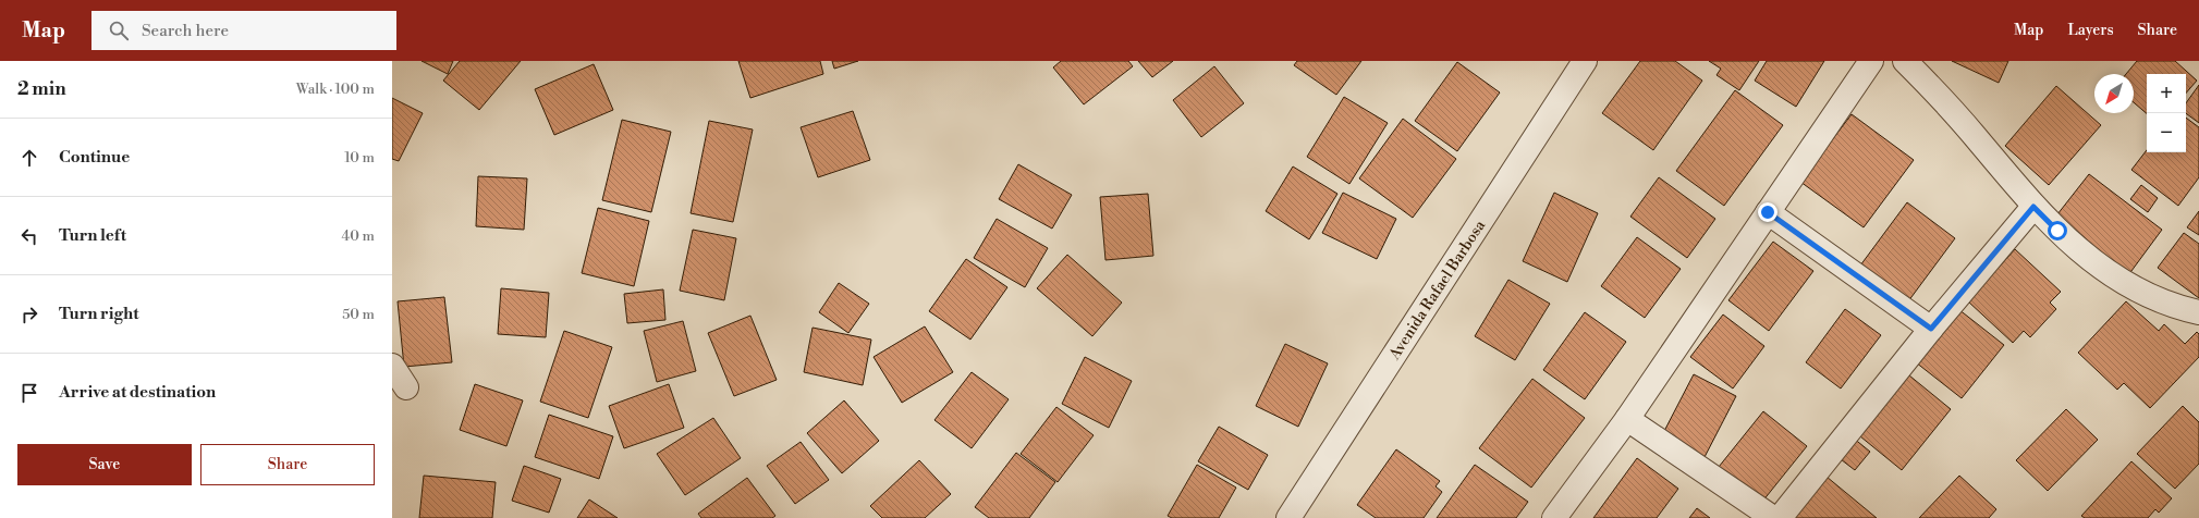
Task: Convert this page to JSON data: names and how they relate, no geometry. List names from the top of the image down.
{
  "streets": {
    "street": ["Avenida Rafael Barbosa"]
  },
  "north": "bottom left",
  "page": {
    "header": "Map",
    "search": "Search here",
    "nav": ["Map", "Layers", "Share"],
    "heading": ["2 min", "Walk · 100 m"],
    "map_buttons": ["+", "−"],
    "list": [
      ["Continue", "10 m"],
      ["Turn left", "40 m"],
      ["Turn right", "50 m"],
      "Arrive at destination"
    ],
    "buttons": ["Save", "Share"]
  }
}
